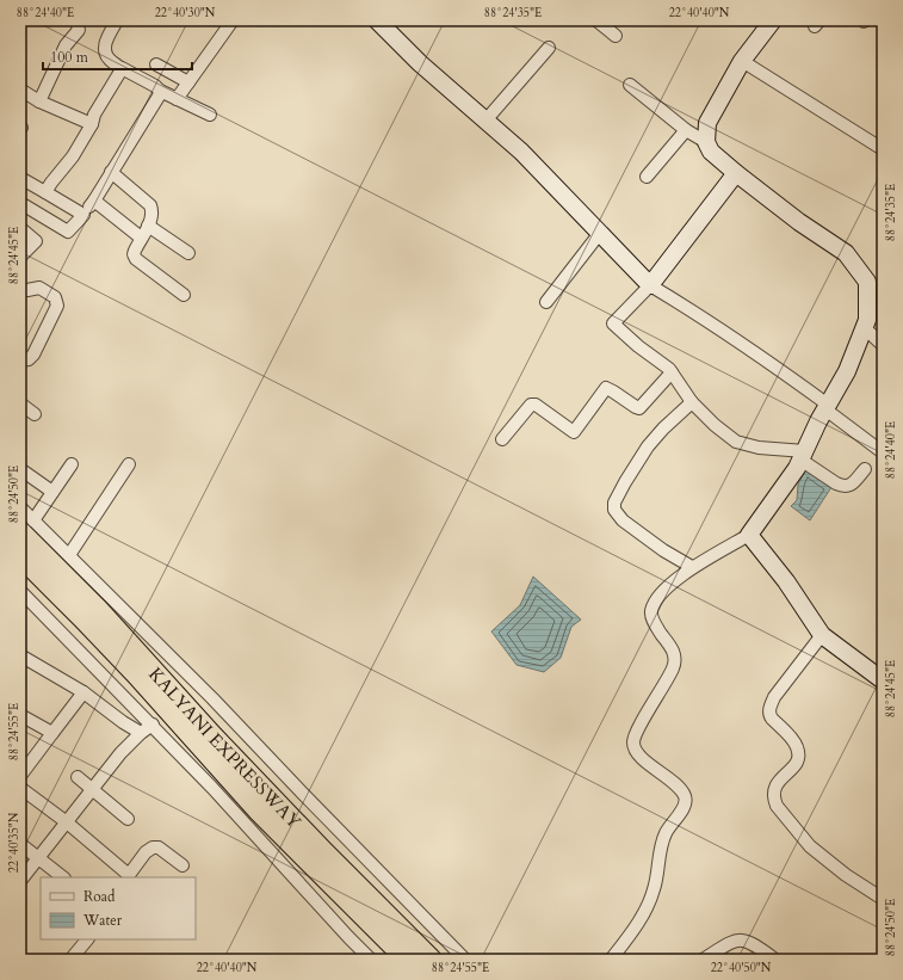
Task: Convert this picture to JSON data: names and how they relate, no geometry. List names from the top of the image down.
{
  "streets": {
    "highway": ["KALYANI EXPRESSWAY"]
  },
  "legend": ["Road", "Water"],
  "scale_bar": "100 m",
  "coordinates": [
    "88°24'40\"E",
    "22°40'30\"N",
    "88°24'35\"E",
    "22°40'40\"N",
    "88°24'45\"E",
    "88°24'50\"E",
    "88°24'55\"E",
    "22°40'35\"N",
    "22°40'50\"N"
  ]
}
